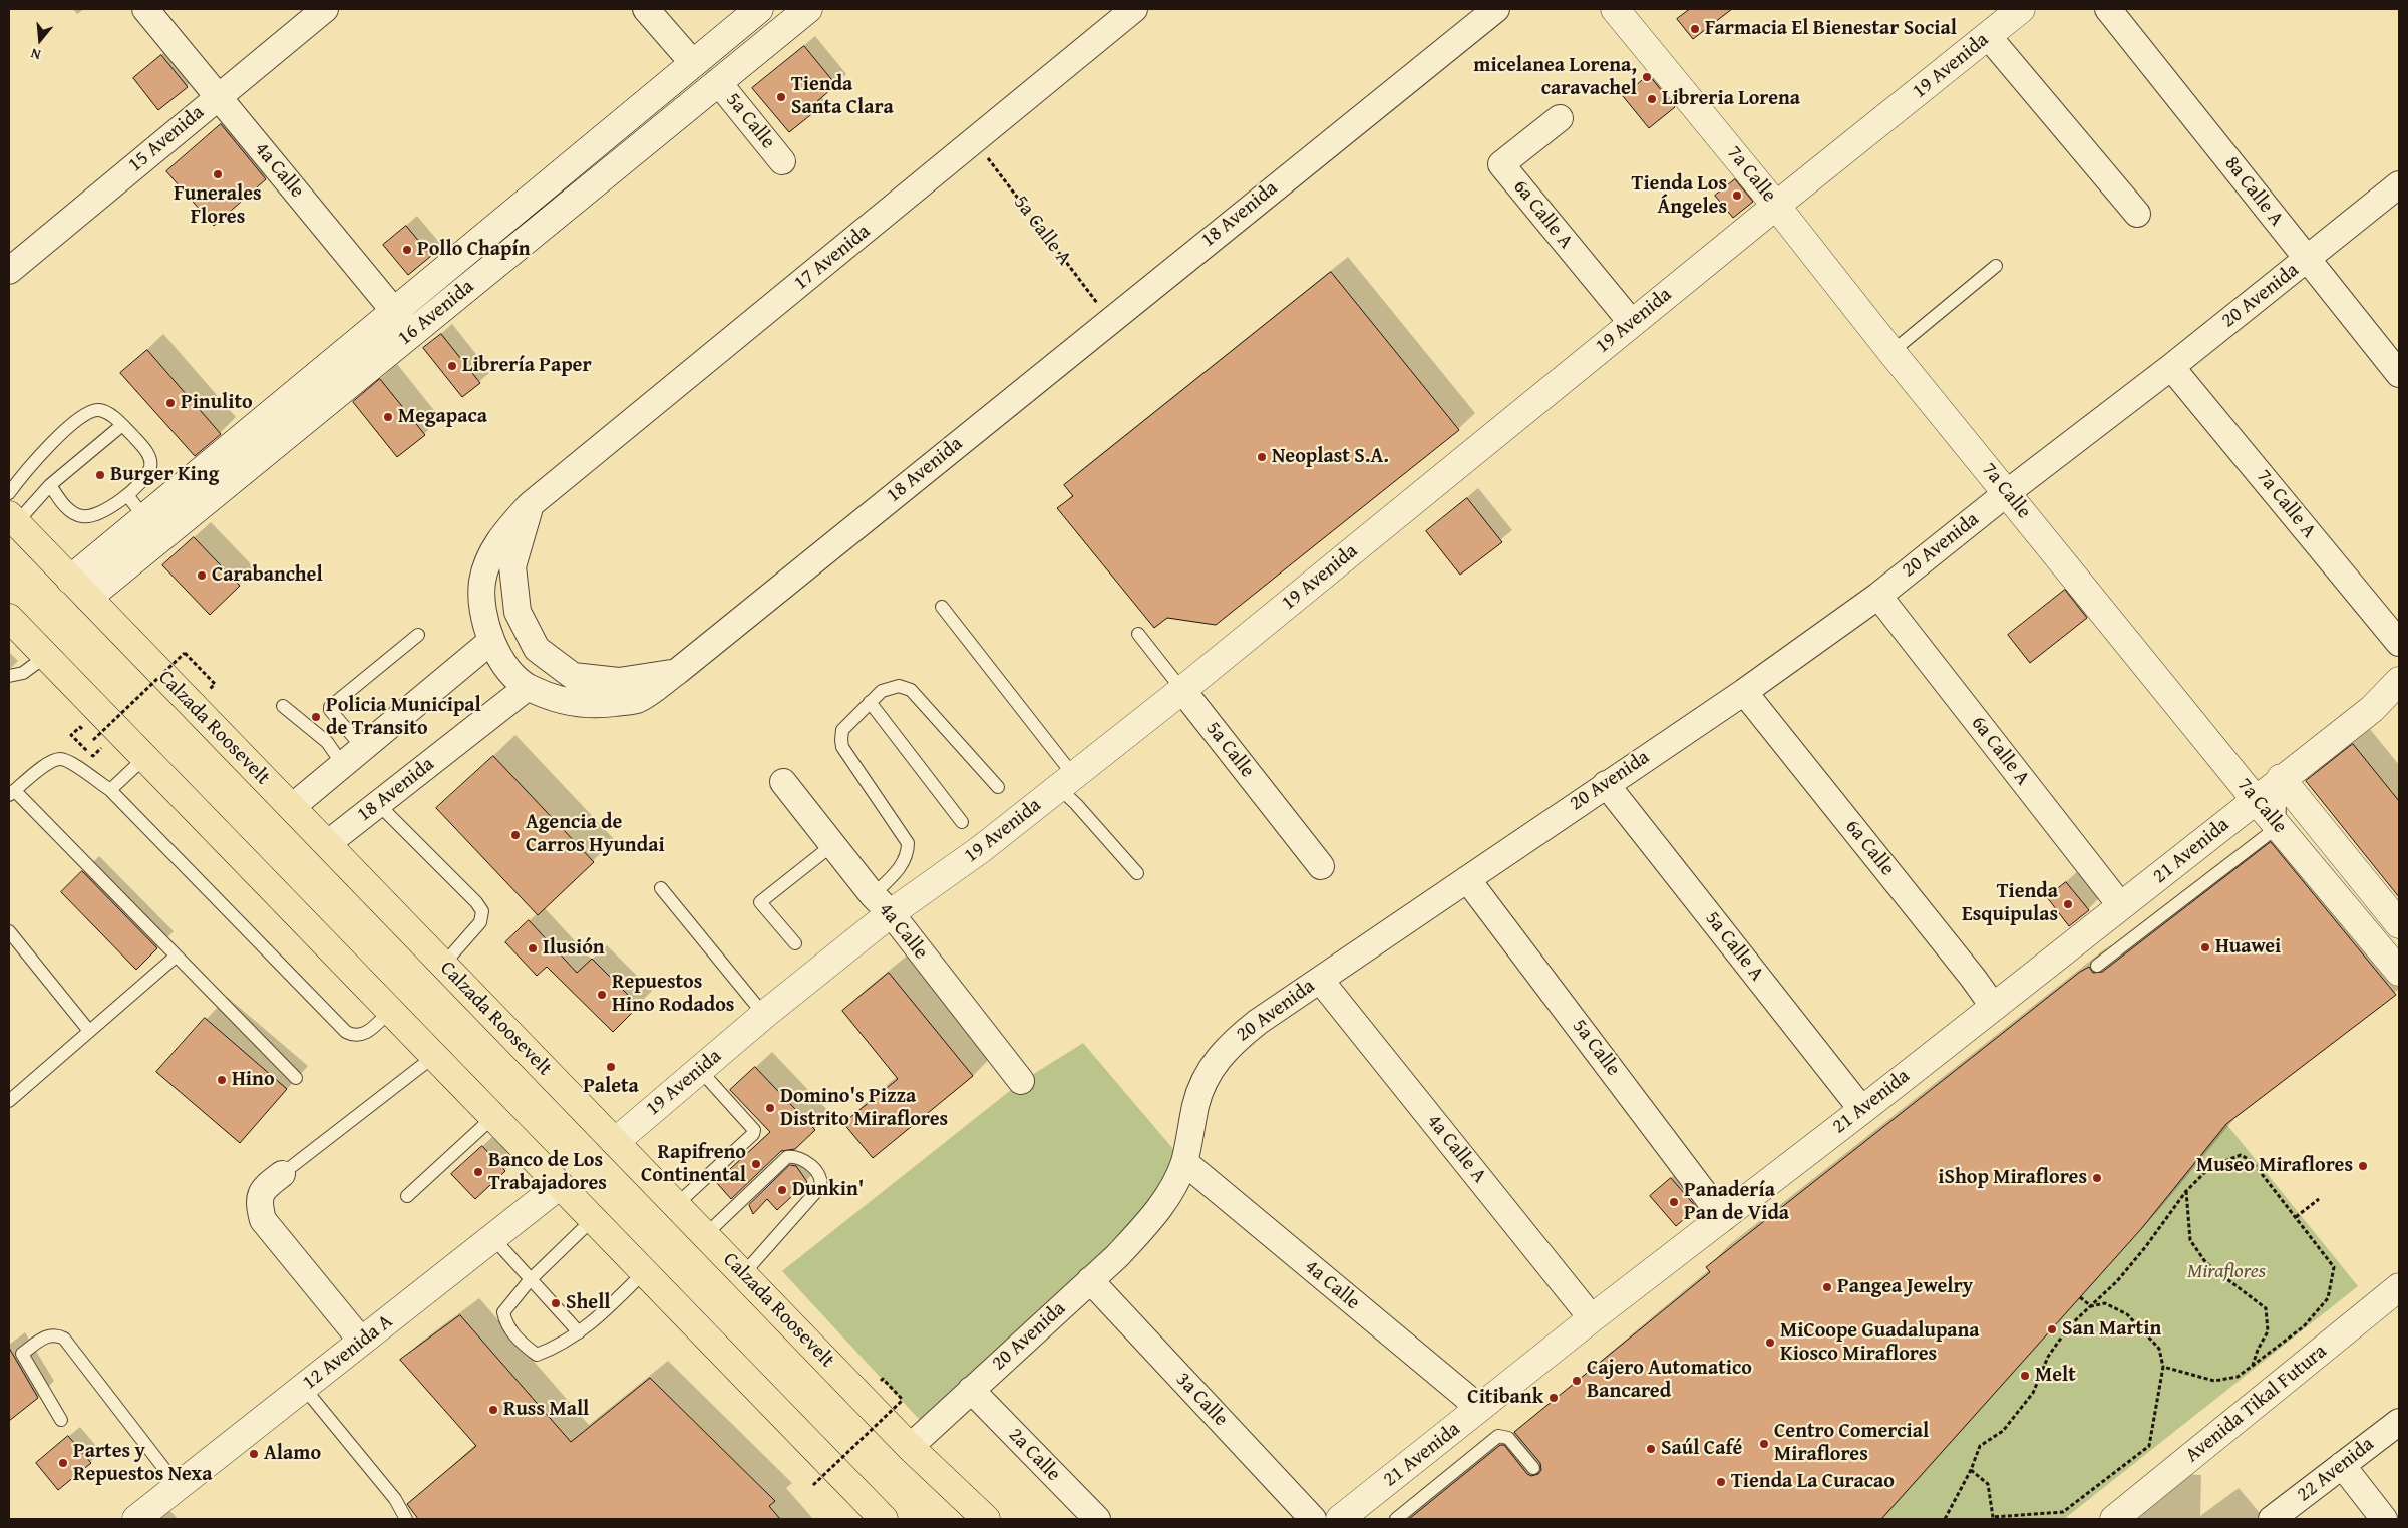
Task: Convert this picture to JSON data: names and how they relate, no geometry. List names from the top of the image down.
{
  "streets": {
    "highway": ["Calzada Roosevelt"],
    "street": [
      "19 Avenida",
      "5a Calle",
      "15 Avenida",
      "4a Calle",
      "7a Calle",
      "8a Calle A",
      "18 Avenida",
      "6a Calle A",
      "5a Calle A",
      "17 Avenida",
      "20 Avenida",
      "16 Avenida",
      "7a Calle A",
      "6a Calle",
      "21 Avenida",
      "4a Calle A",
      "12 Avenida A",
      "3a Calle",
      "Avenida Tikal Futura",
      "2a Calle",
      "22 Avenida"
    ]
  },
  "crossings": [
    ["19 Avenida", "5a Calle"],
    ["19 Avenida", "4a Calle"],
    ["19 Avenida", "7a Calle"],
    ["19 Avenida", "6a Calle A"],
    ["19 Avenida", "Calzada Roosevelt"],
    ["5a Calle", "20 Avenida"],
    ["5a Calle", "16 Avenida"],
    ["5a Calle", "21 Avenida"],
    ["15 Avenida", "4a Calle"],
    ["4a Calle", "20 Avenida"],
    ["4a Calle", "16 Avenida"],
    ["4a Calle", "21 Avenida"],
    ["7a Calle", "20 Avenida"],
    ["7a Calle", "21 Avenida"],
    ["8a Calle A", "20 Avenida"],
    ["18 Avenida", "5a Calle A"],
    ["18 Avenida", "17 Avenida"],
    ["18 Avenida", "Calzada Roosevelt"],
    ["6a Calle A", "20 Avenida"],
    ["6a Calle A", "21 Avenida"],
    ["5a Calle A", "17 Avenida"],
    ["5a Calle A", "20 Avenida"],
    ["5a Calle A", "21 Avenida"],
    ["20 Avenida", "7a Calle A"],
    ["20 Avenida", "Calzada Roosevelt"],
    ["20 Avenida", "6a Calle"],
    ["20 Avenida", "4a Calle A"],
    ["20 Avenida", "3a Calle"],
    ["20 Avenida", "2a Calle"],
    ["16 Avenida", "Calzada Roosevelt"],
    ["6a Calle", "21 Avenida"],
    ["21 Avenida", "4a Calle A"]
  ],
  "parks": ["Miraflores"],
  "places": [
    "Farmacia El Bienestar Social",
    "micelanea Lorena, caravachel",
    "Tienda Santa Clara",
    "Libreria Lorena",
    "Funerales Flores",
    "Tienda Los Ángeles",
    "Pollo Chapín",
    "Librería Paper",
    "Pinulito",
    "Megapaca",
    "Neoplast S.A.",
    "Burger King",
    "Carabanchel",
    "Policia Municipal de Transito",
    "Agencia de Carros Hyundai",
    "Tienda Esquipulas",
    "Huawei",
    "Ilusión",
    "Repuestos Hino Rodados",
    "Paleta",
    "Hino",
    "Domino's Pizza Distrito Miraflores",
    "Rapifreno Continental",
    "Museo Miraflores",
    "Banco de Los Trabajadores",
    "iShop Miraflores",
    "Dunkin'",
    "Panadería Pan de Vida",
    "Pangea Jewelry",
    "Shell",
    "San Martin",
    "MiCoope Guadalupana Kiosco Miraflores",
    "Melt",
    "Cajero Automatico Bancared",
    "Citibank",
    "Russ Mall",
    "Centro Comercial Miraflores",
    "Saúl Café",
    "Alamo",
    "Partes y Repuestos Nexa",
    "Tienda La Curacao"
  ],
  "north": "bottom"
}
